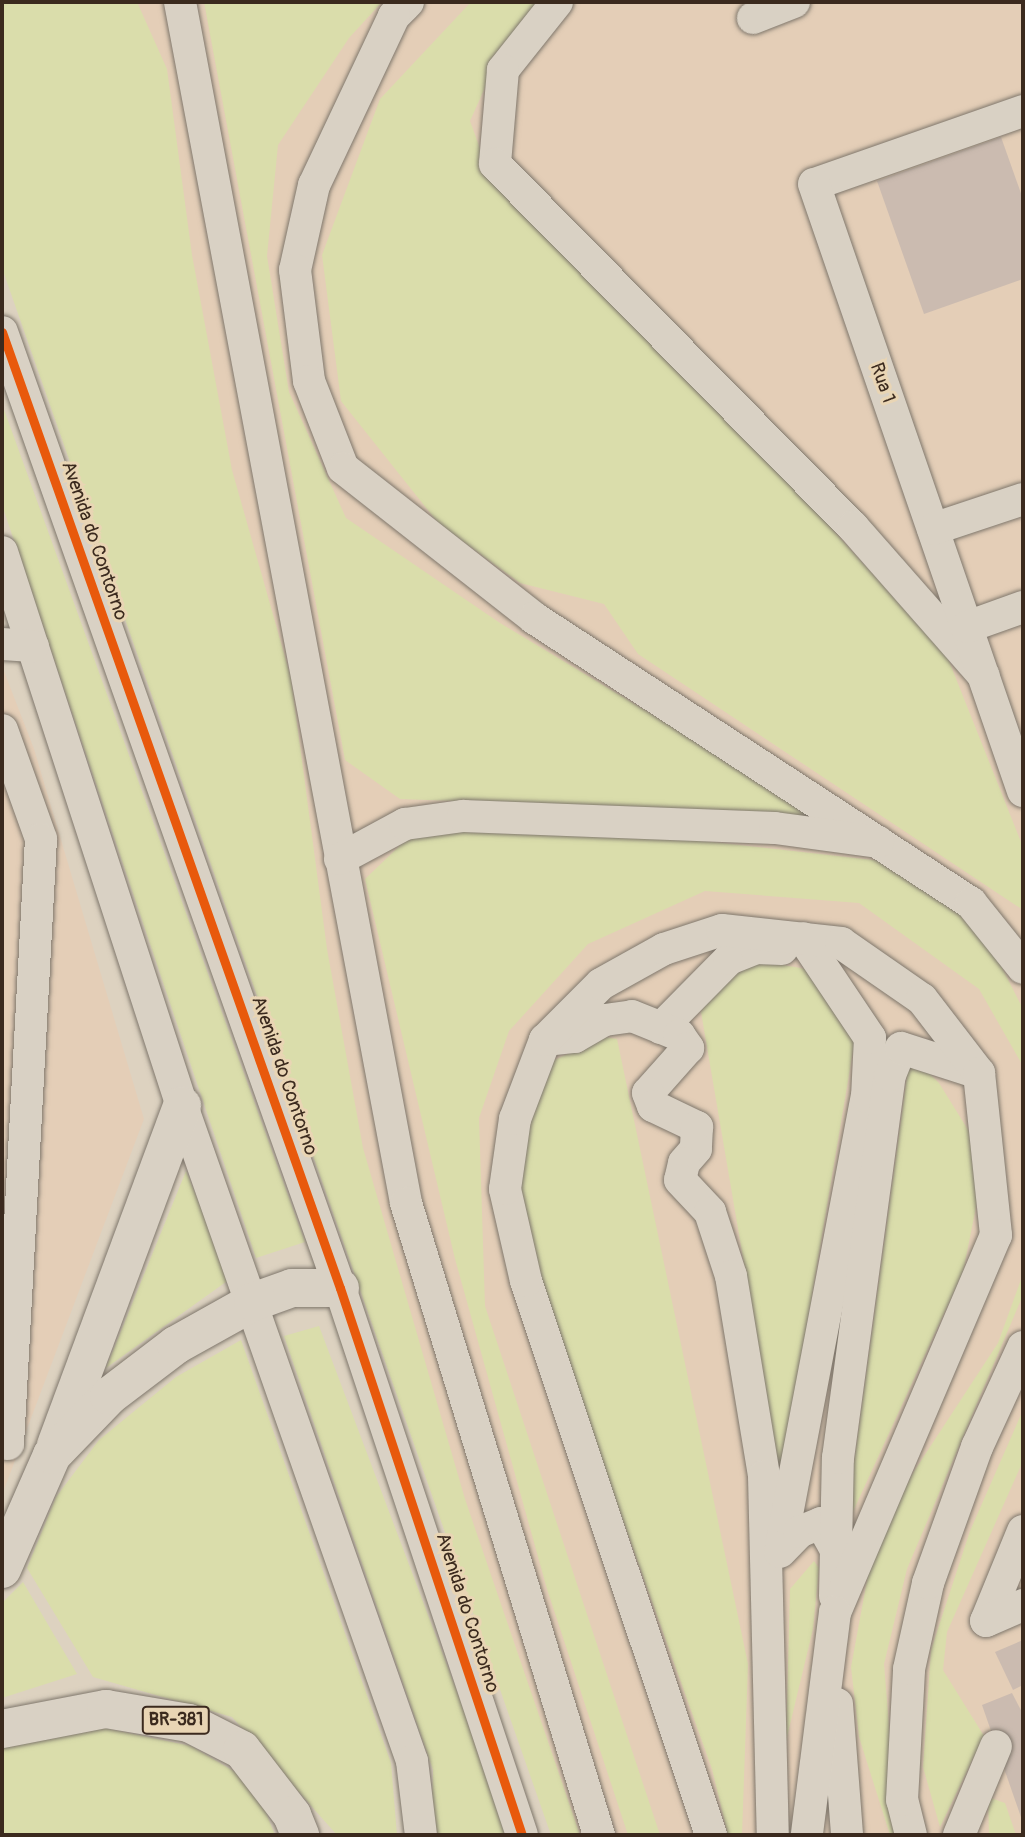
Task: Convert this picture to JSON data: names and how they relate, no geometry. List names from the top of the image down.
{
  "streets": {
    "highway": ["BR-381"],
    "street": ["Rua 1", "Avenida do Contorno"]
  }
}
